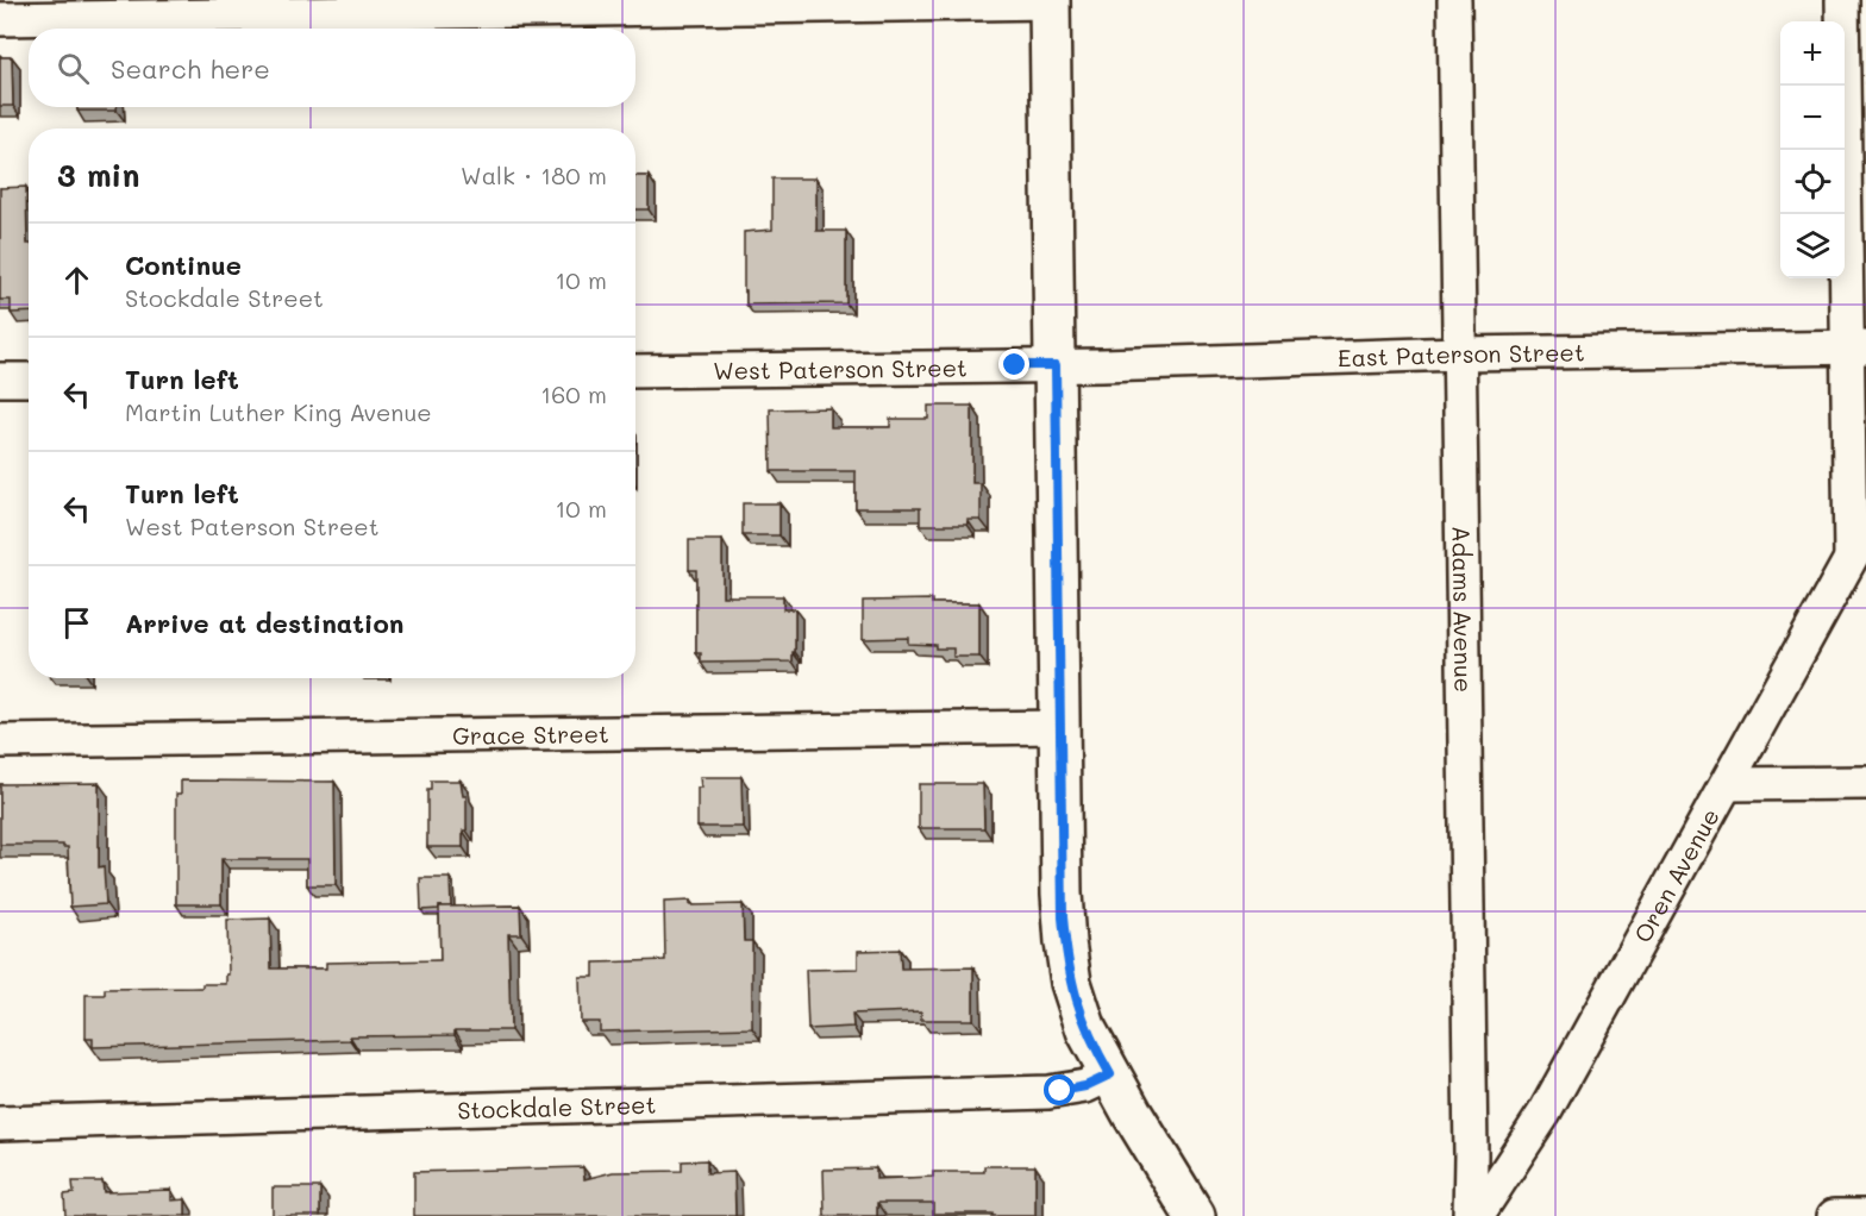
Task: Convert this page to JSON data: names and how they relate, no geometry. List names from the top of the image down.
{
  "streets": {
    "street": [
      "East Paterson Street",
      "West Paterson Street",
      "Adams Avenue",
      "Grace Street",
      "Oren Avenue",
      "Stockdale Street"
    ]
  },
  "crossings": [
    ["East Paterson Street", "West Paterson Street"],
    ["East Paterson Street", "Adams Avenue"]
  ],
  "page": {
    "map_buttons": ["+", "−"],
    "search": "Search here",
    "heading": ["3 min", "Walk · 180 m"],
    "list": [
      ["Continue", "Stockdale Street", "10 m"],
      ["Turn left", "Martin Luther King Avenue", "160 m"],
      ["Turn left", "West Paterson Street", "10 m"],
      "Arrive at destination"
    ]
  }
}
